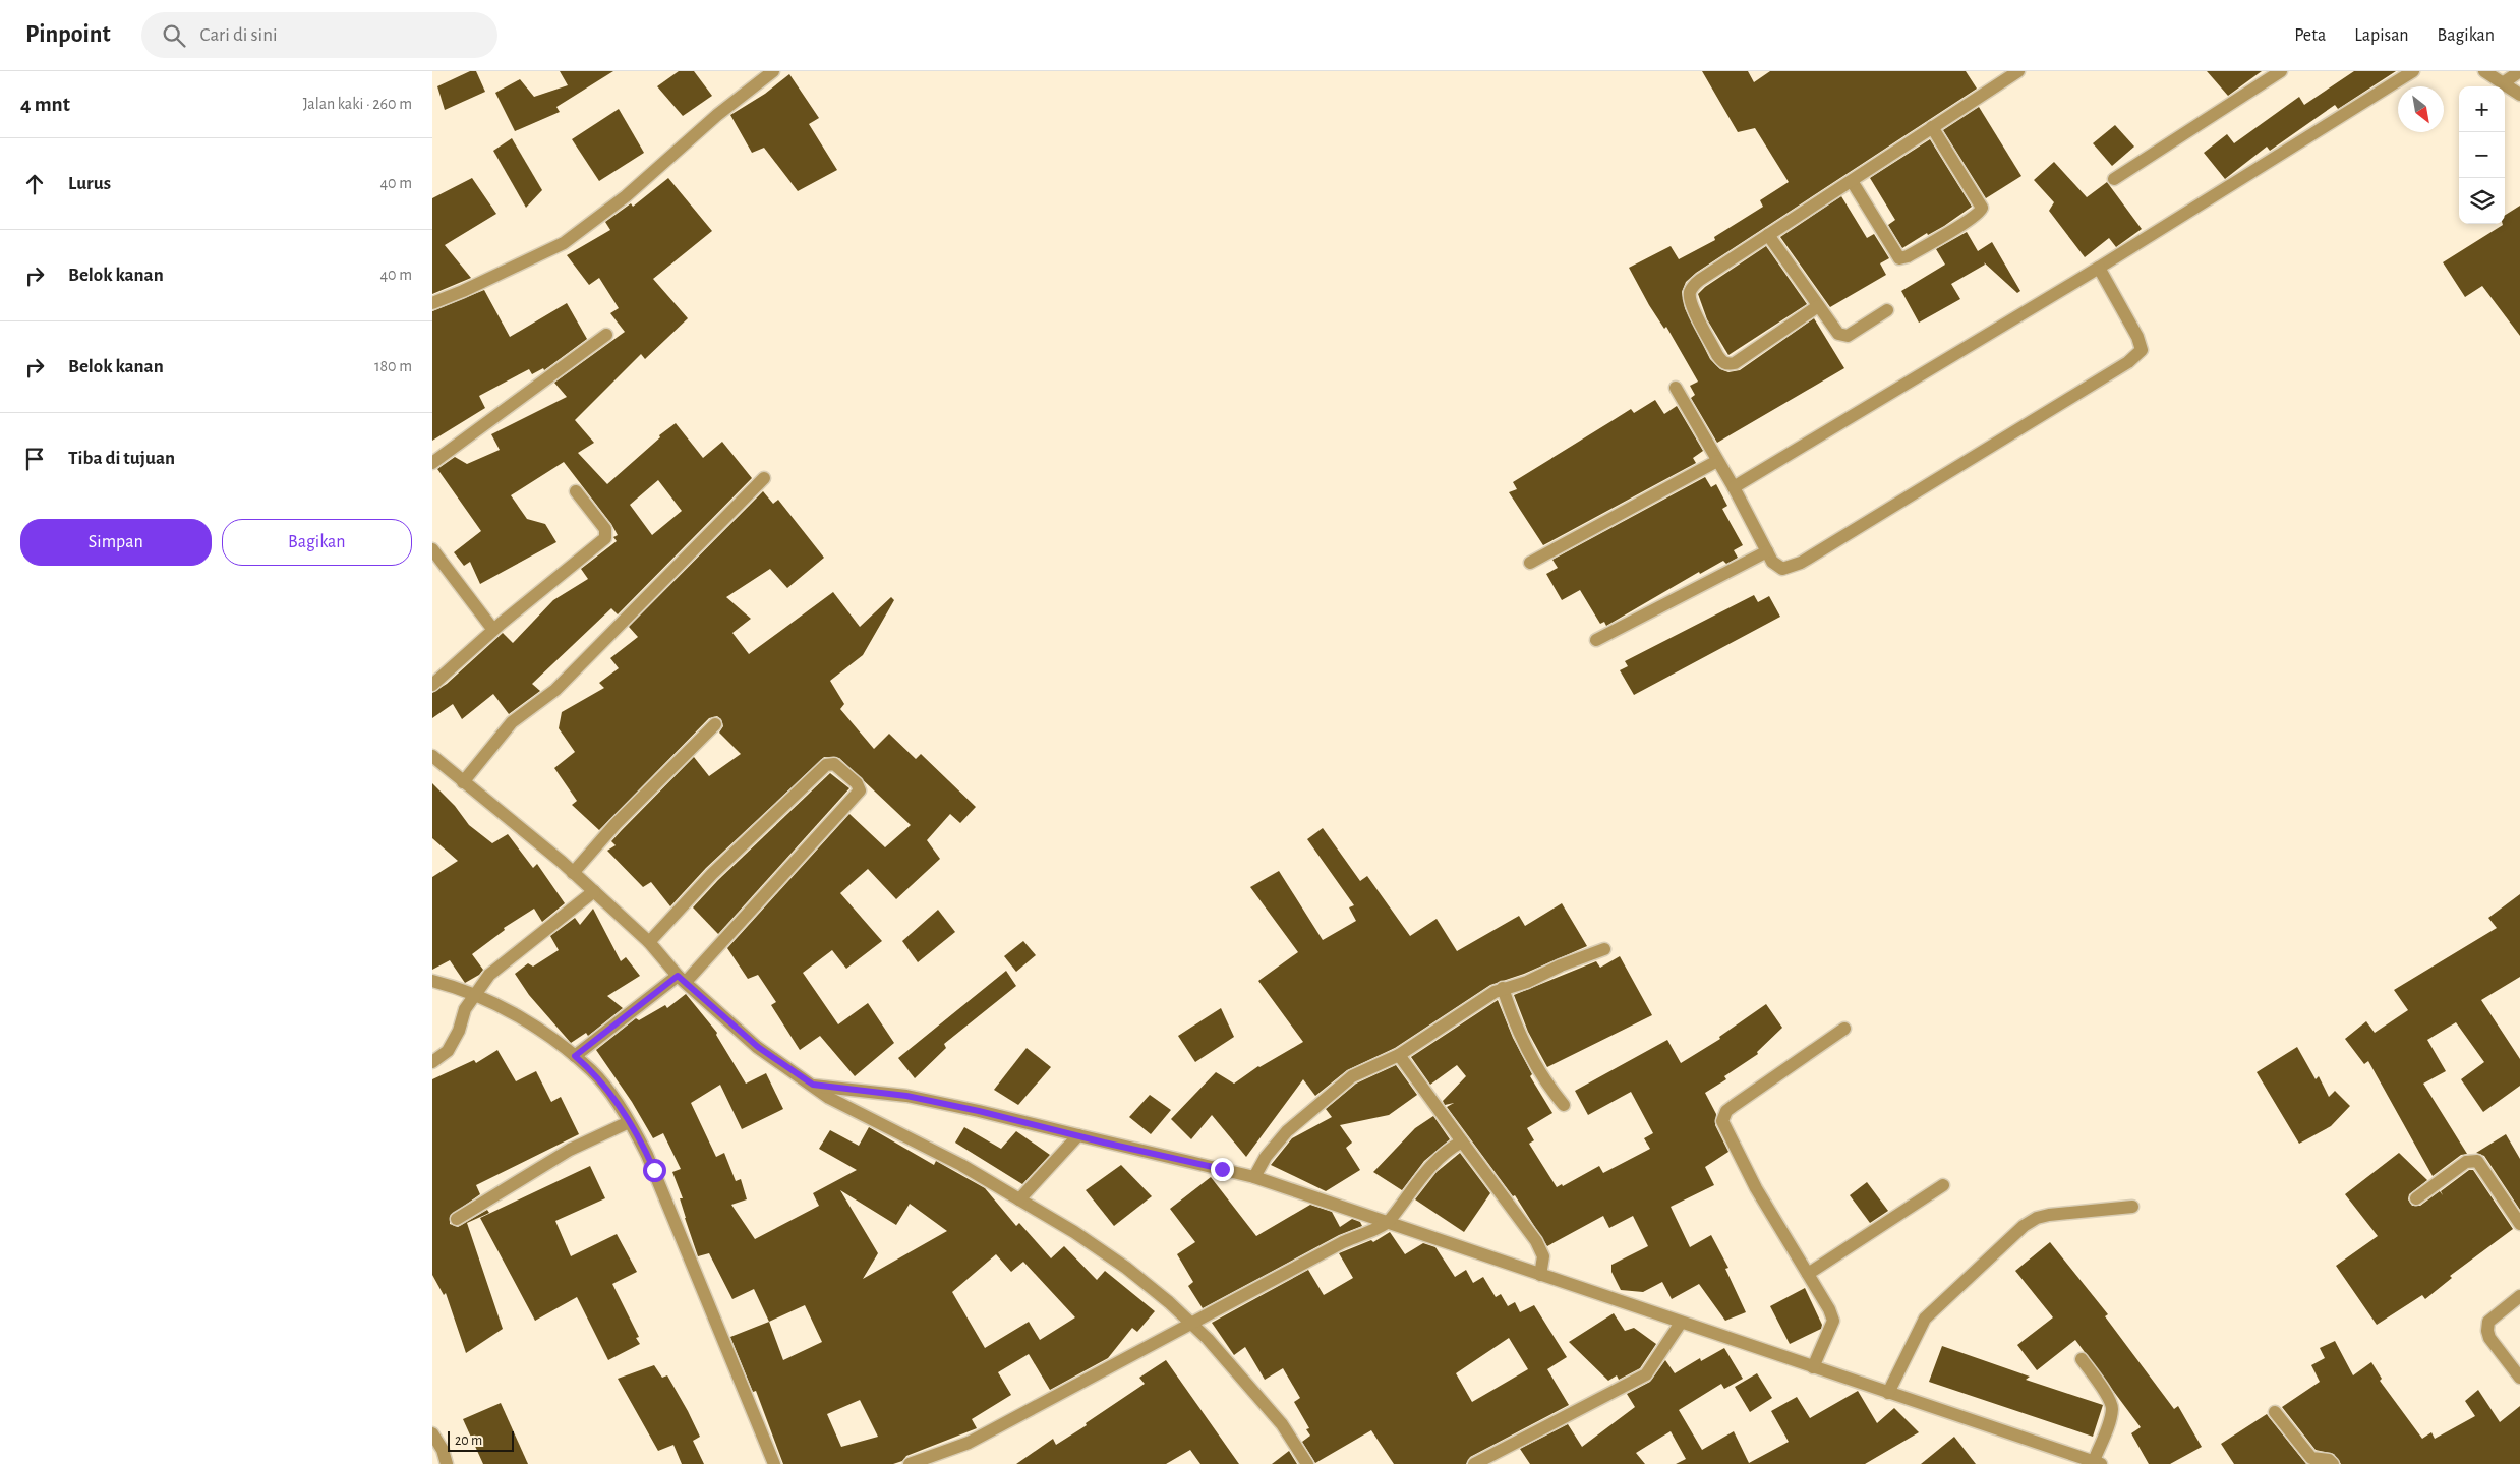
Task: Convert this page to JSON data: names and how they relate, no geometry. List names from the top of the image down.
{
  "scale_bar": "20 m",
  "north": "bottom right",
  "page": {
    "header": "Pinpoint",
    "search": "Cari di sini",
    "nav": ["Peta", "Lapisan", "Bagikan"],
    "heading": ["4 mnt", "Jalan kaki · 260 m"],
    "map_buttons": ["+", "−"],
    "list": [
      ["Lurus", "40 m"],
      ["Belok kanan", "40 m"],
      ["Belok kanan", "180 m"],
      "Tiba di tujuan"
    ],
    "buttons": ["Simpan", "Bagikan"],
    "scale": "20 m"
  }
}
